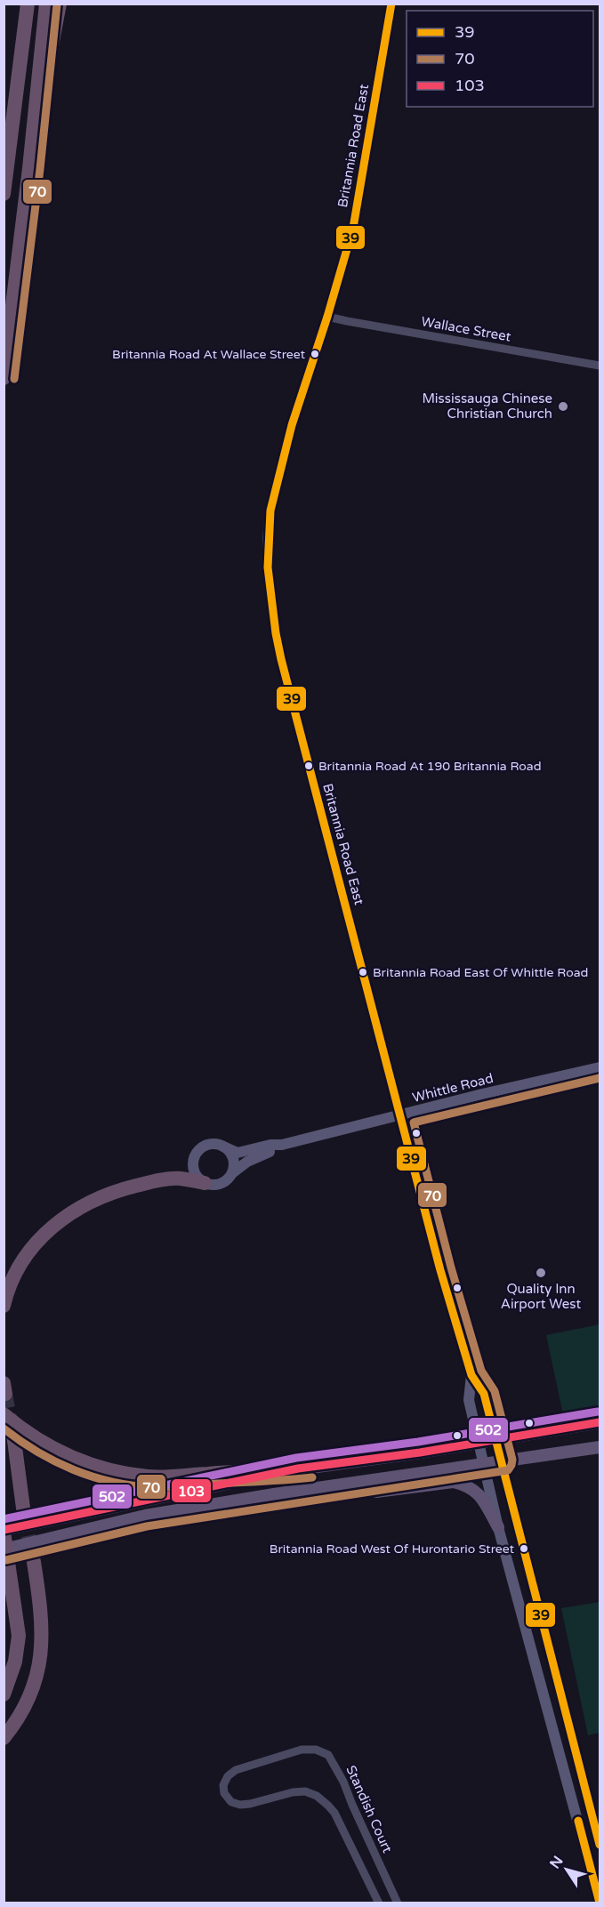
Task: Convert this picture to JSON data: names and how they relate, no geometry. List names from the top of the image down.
{
  "streets": {
    "main road": ["Britannia Road East", "Whittle Road"],
    "street": ["Wallace Street", "Standish Court"]
  },
  "crossings": [
    ["Britannia Road East", "Wallace Street"],
    ["Britannia Road East", "Whittle Road"]
  ],
  "places": [
    "Britannia Road At Wallace Street",
    "Mississauga Chinese Christian Church",
    "Britannia Road At 190 Britannia Road",
    "Britannia Road East Of Whittle Road",
    "Quality Inn Airport West",
    "Britannia Road West Of Hurontario Street"
  ],
  "lines": [
    "transit line 39",
    "transit line 70",
    "transit line 502",
    "transit line 103"
  ],
  "legend": ["39", "70", "103"],
  "north": "top left"
}
